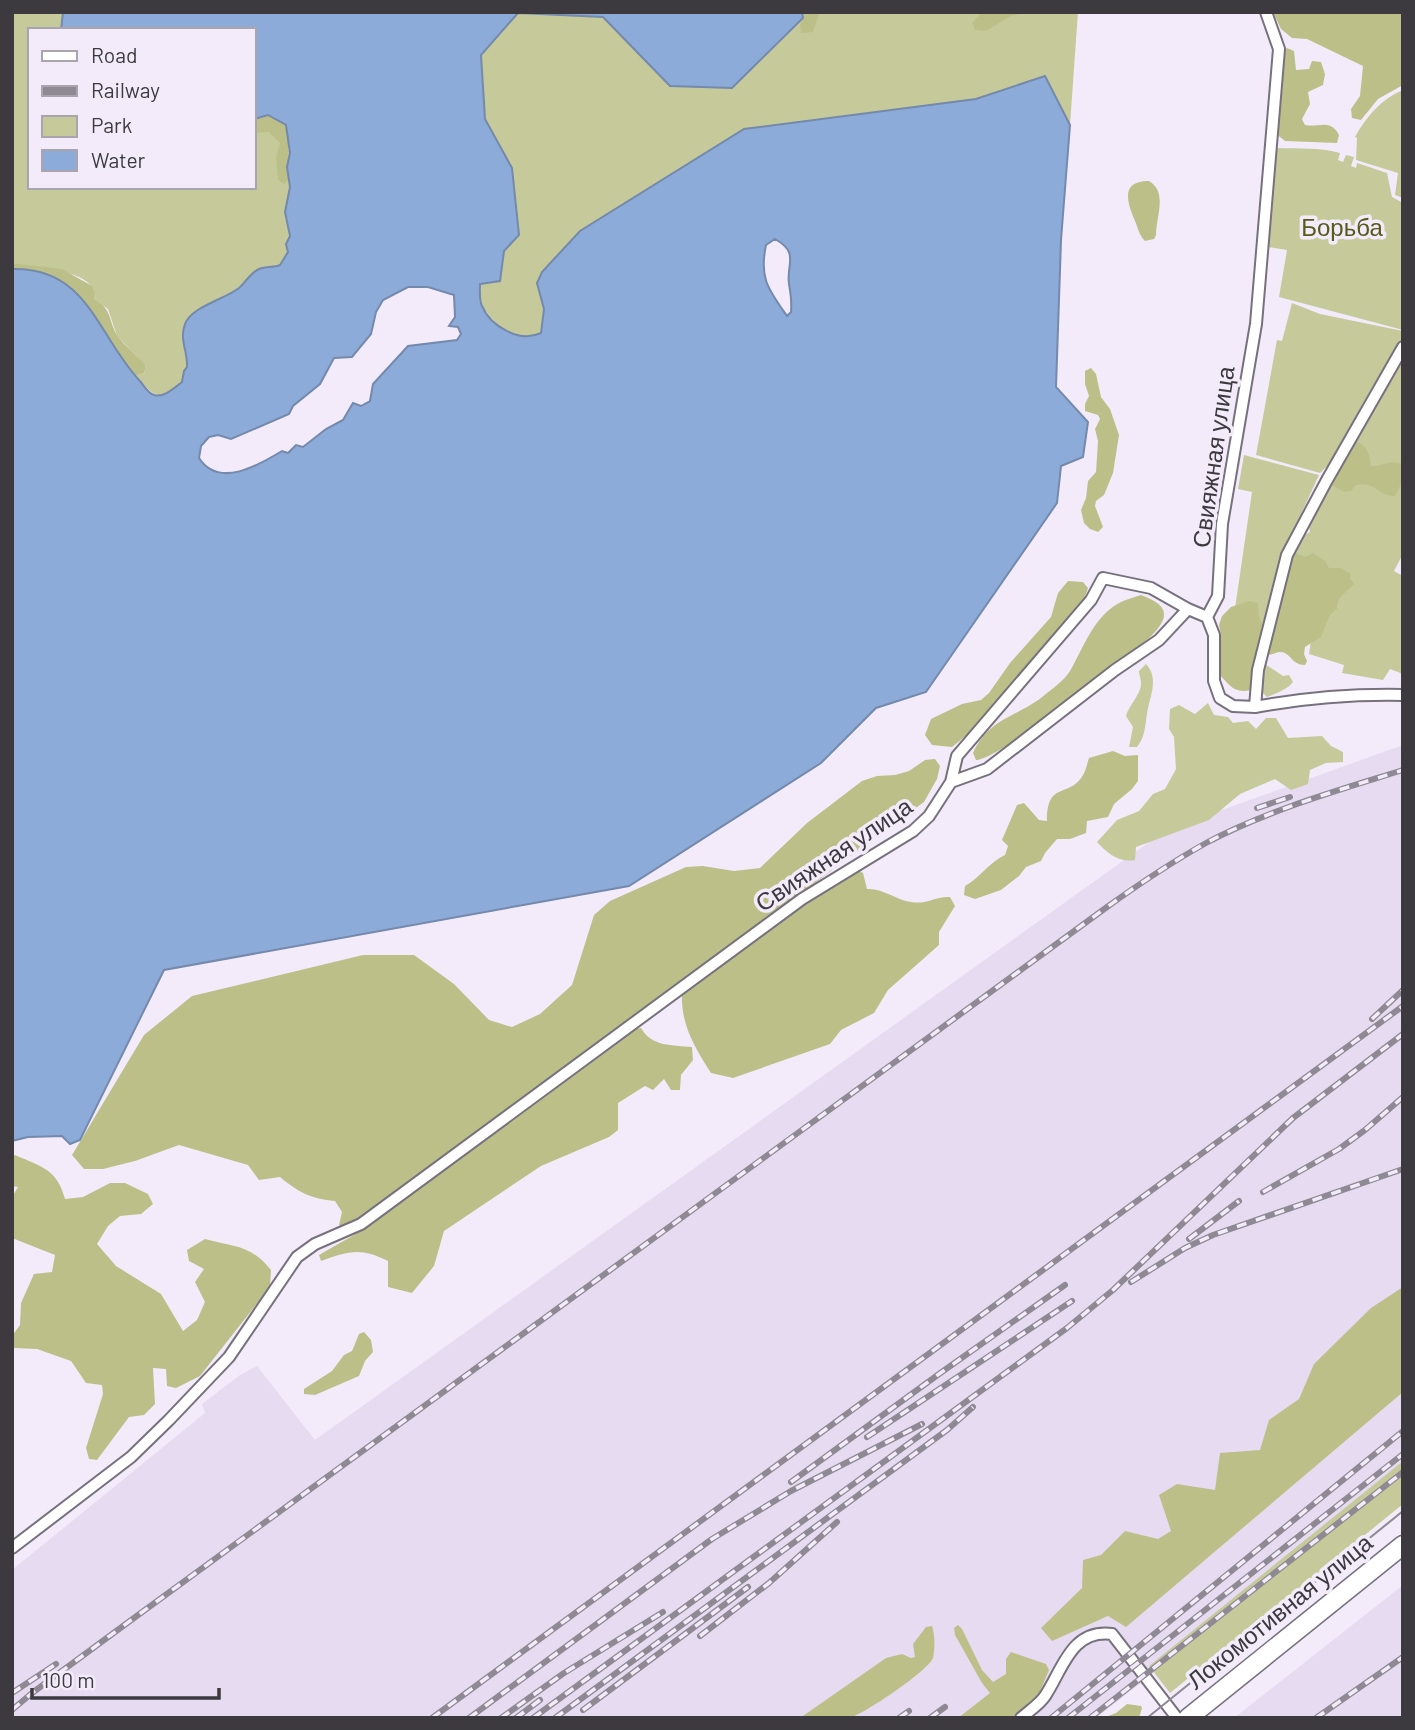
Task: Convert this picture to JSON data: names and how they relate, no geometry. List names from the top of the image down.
{
  "streets": {
    "main road": ["Локомотивная улица"],
    "street": ["Свияжная улица"]
  },
  "parks": ["Борьба"],
  "legend": [
    "Road",
    "Railway",
    "Park",
    "Water"
  ],
  "scale_bar": "100 m"
}
